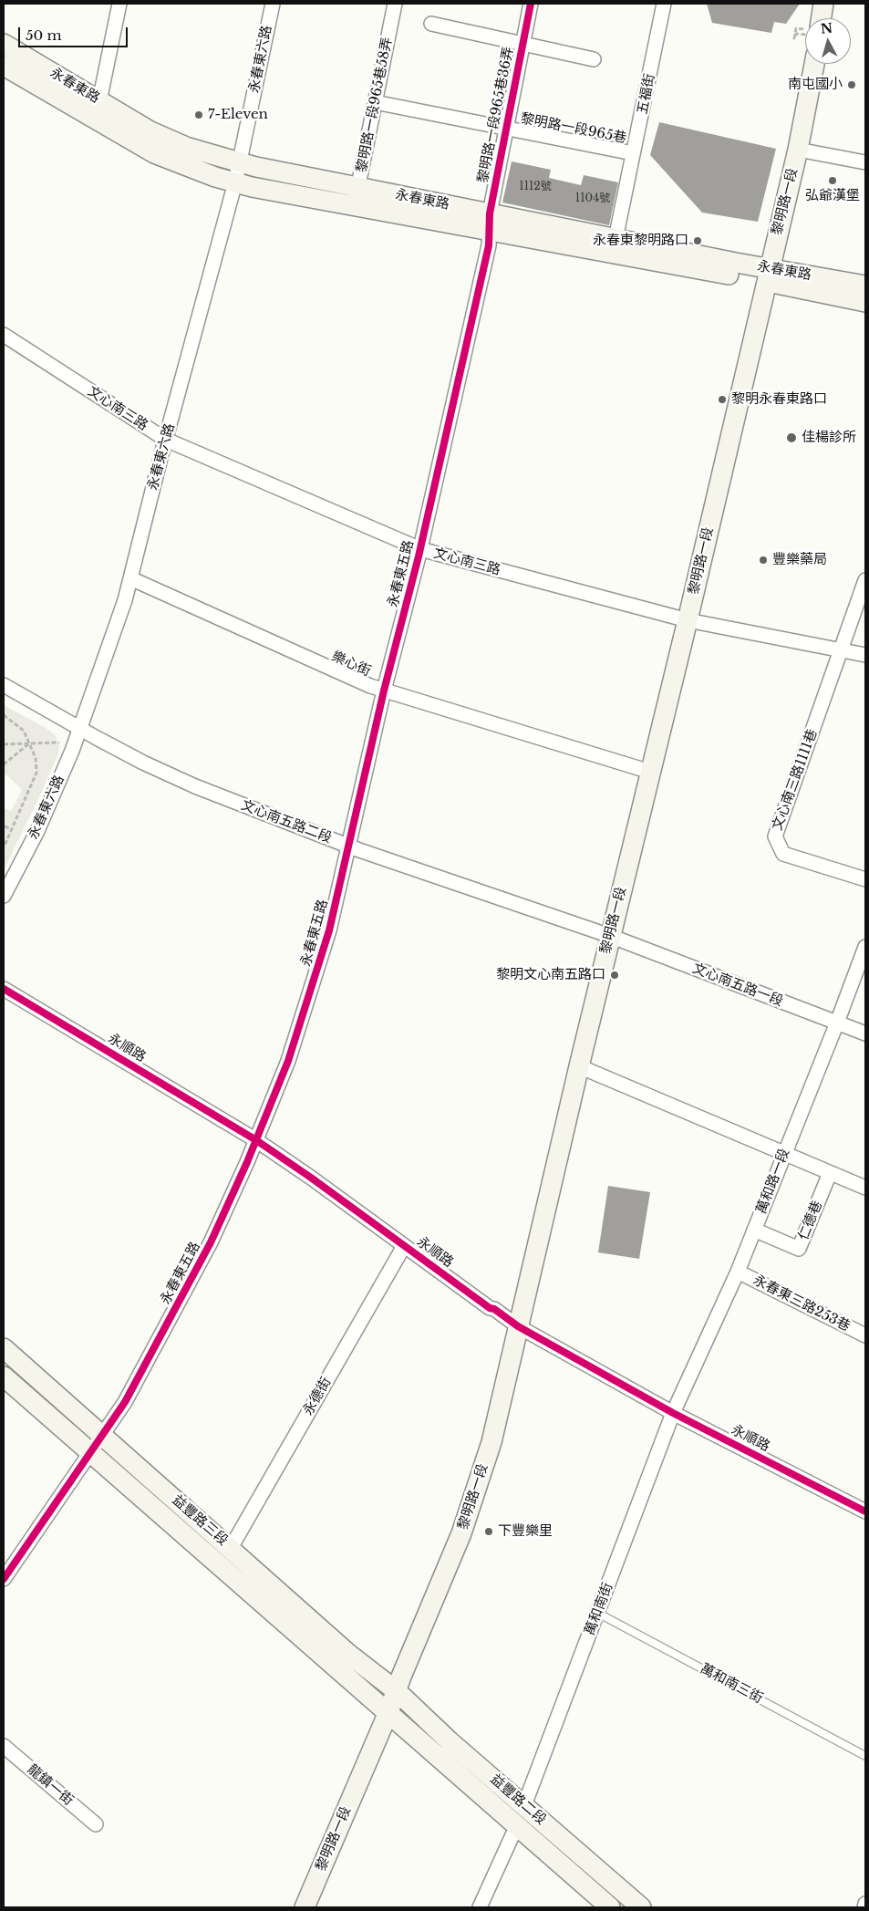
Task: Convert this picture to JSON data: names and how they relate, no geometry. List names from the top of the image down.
{
  "streets": {
    "street": [
      "永春東六路",
      "永春東路",
      "五福街",
      "黎明路一段965巷58弄",
      "黎明路一段965巷36弄",
      "黎明路一段965巷",
      "黎明路一段",
      "文心南三路",
      "永春東五路",
      "樂心街",
      "文心南三路1111巷",
      "文心南五路二段",
      "文心南五路一段",
      "永順路",
      "萬和路一段",
      "仁德巷",
      "永春東三路253巷",
      "永德街",
      "益豐路三段",
      "萬和南街",
      "龍鎮一街",
      "益豐路二段"
    ],
    "lane": ["萬和南三街"]
  },
  "crossings": [
    ["永春東六路", "永春東路"],
    ["永春東六路", "文心南三路"],
    ["永春東六路", "樂心街"],
    ["永春東六路", "文心南五路二段"],
    ["永春東路", "五福街"],
    ["永春東路", "黎明路一段965巷58弄"],
    ["永春東路", "黎明路一段965巷36弄"],
    ["永春東路", "黎明路一段"],
    ["永春東路", "永春東五路"],
    ["五福街", "黎明路一段965巷"],
    ["黎明路一段965巷58弄", "黎明路一段965巷"],
    ["黎明路一段965巷36弄", "黎明路一段965巷"],
    ["黎明路一段965巷36弄", "永春東五路"],
    ["黎明路一段", "文心南三路"],
    ["黎明路一段", "樂心街"],
    ["黎明路一段", "文心南五路二段"],
    ["黎明路一段", "文心南五路一段"],
    ["黎明路一段", "永順路"],
    ["黎明路一段", "益豐路三段"],
    ["黎明路一段", "益豐路二段"],
    ["文心南三路", "永春東五路"],
    ["文心南三路", "文心南三路1111巷"],
    ["永春東五路", "樂心街"],
    ["永春東五路", "文心南五路二段"],
    ["永春東五路", "永順路"],
    ["永春東五路", "益豐路三段"],
    ["文心南五路二段", "文心南五路一段"],
    ["文心南五路一段", "萬和路一段"],
    ["永順路", "萬和路一段"],
    ["永順路", "永德街"],
    ["永順路", "萬和南街"],
    ["萬和路一段", "仁德巷"],
    ["萬和路一段", "永春東三路253巷"],
    ["萬和路一段", "萬和南街"],
    ["永德街", "益豐路三段"],
    ["益豐路三段", "益豐路二段"],
    ["萬和南街", "萬和南三街"],
    ["萬和南街", "益豐路二段"]
  ],
  "places": [
    "南屯國小",
    "7-Eleven",
    "弘爺漢堡",
    "永春東黎明路口",
    "黎明永春東路口",
    "佳楊診所",
    "豐樂藥局",
    "黎明文心南五路口",
    "下豐樂里"
  ],
  "house_numbers": ["1112號", "1104號"],
  "scale_bar": "50 m",
  "north": "top"
}
